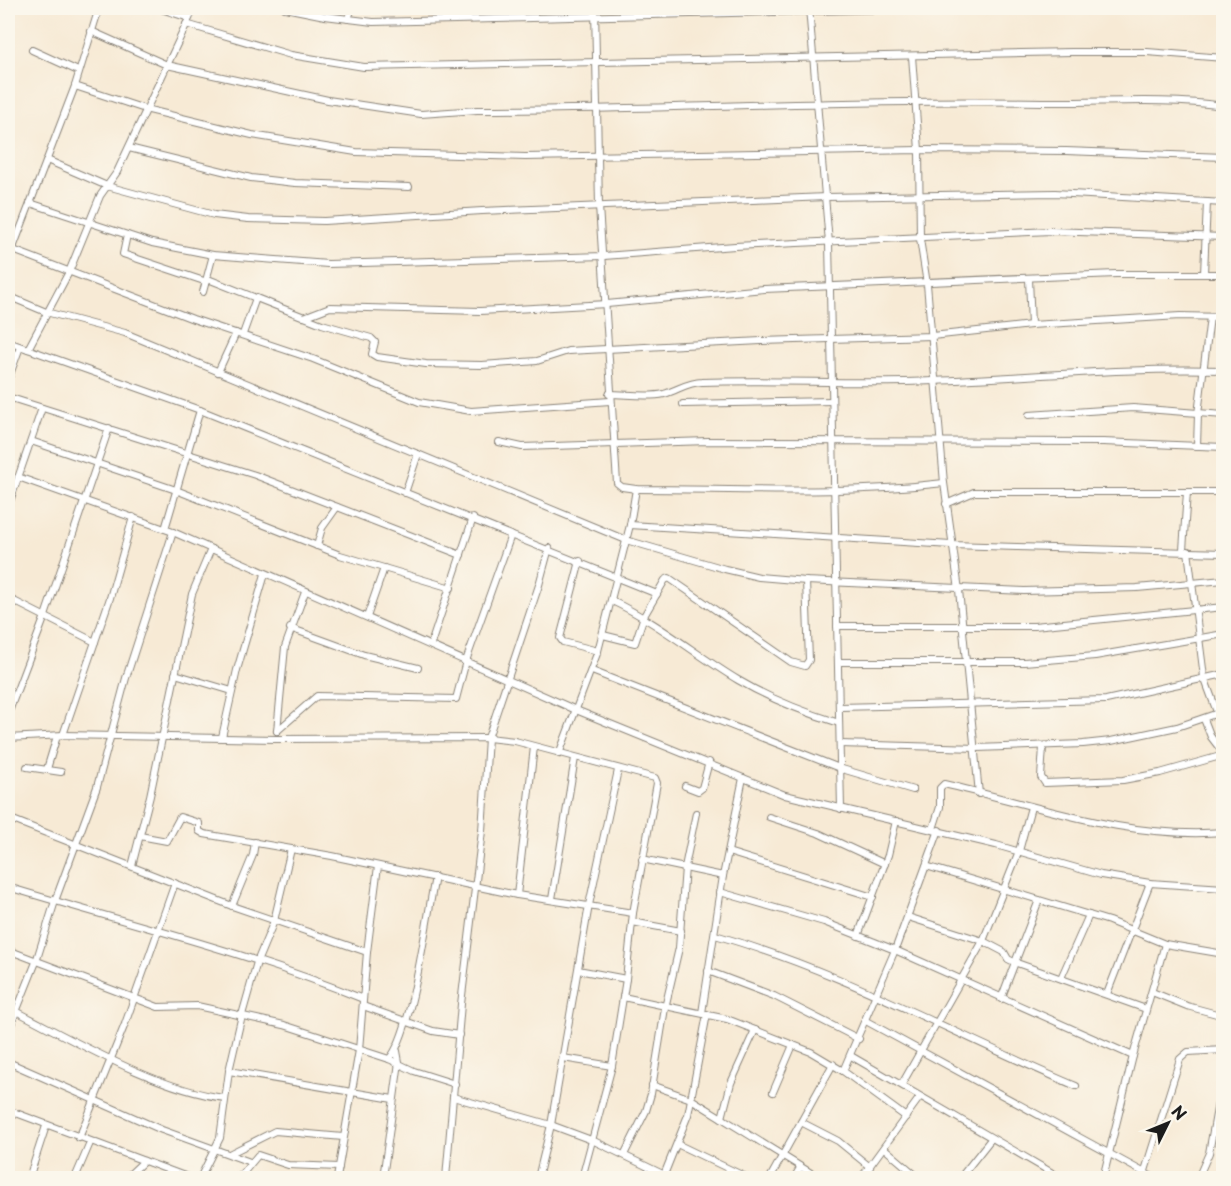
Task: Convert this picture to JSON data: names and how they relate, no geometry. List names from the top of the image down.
{
  "north": "top right"
}
